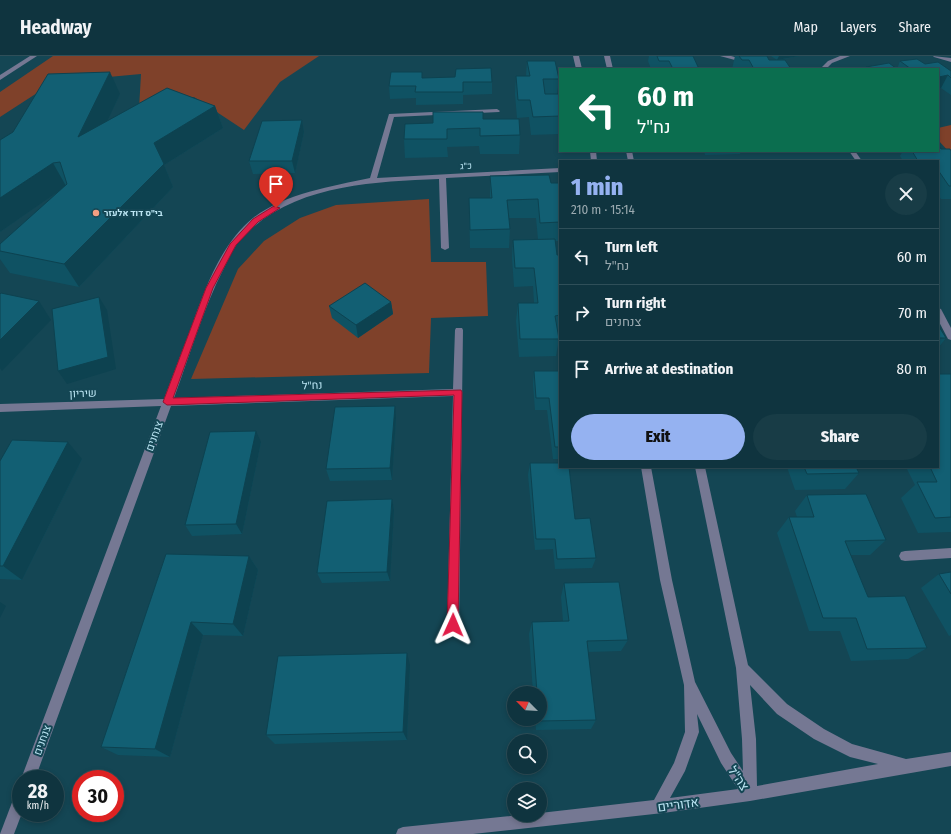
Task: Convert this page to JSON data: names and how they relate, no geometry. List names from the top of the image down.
{
  "streets": {
    "street": [
      "כ\"ג",
      "נח\"ל",
      "שיריון",
      "צנחנים",
      "צה\"ל",
      "אדוריים"
    ]
  },
  "crossings": [
    ["כ\"ג", "צנחנים"],
    ["נח\"ל", "שיריון"],
    ["נח\"ל", "צנחנים"],
    ["שיריון", "צנחנים"],
    ["צה\"ל", "אדוריים"]
  ],
  "places": ["בי\"ס דוד אלעזר"],
  "north": "top left",
  "page": {
    "header": "Headway",
    "nav": ["Map", "Layers", "Share"],
    "turn": ["60 m", "נח\"ל"],
    "heading": ["1 min", "210 m · 15:14"],
    "list": [
      {
        "name": "Turn left",
        "note": "נח\"ל",
        "value": "60 m"
      },
      {
        "name": "Turn right",
        "note": "צנחנים",
        "value": "70 m"
      },
      {
        "name": "Arrive at destination",
        "value": "80 m"
      }
    ],
    "buttons": ["Exit", "Share"],
    "speed": "28 km/h",
    "limit": "30"
  }
}
